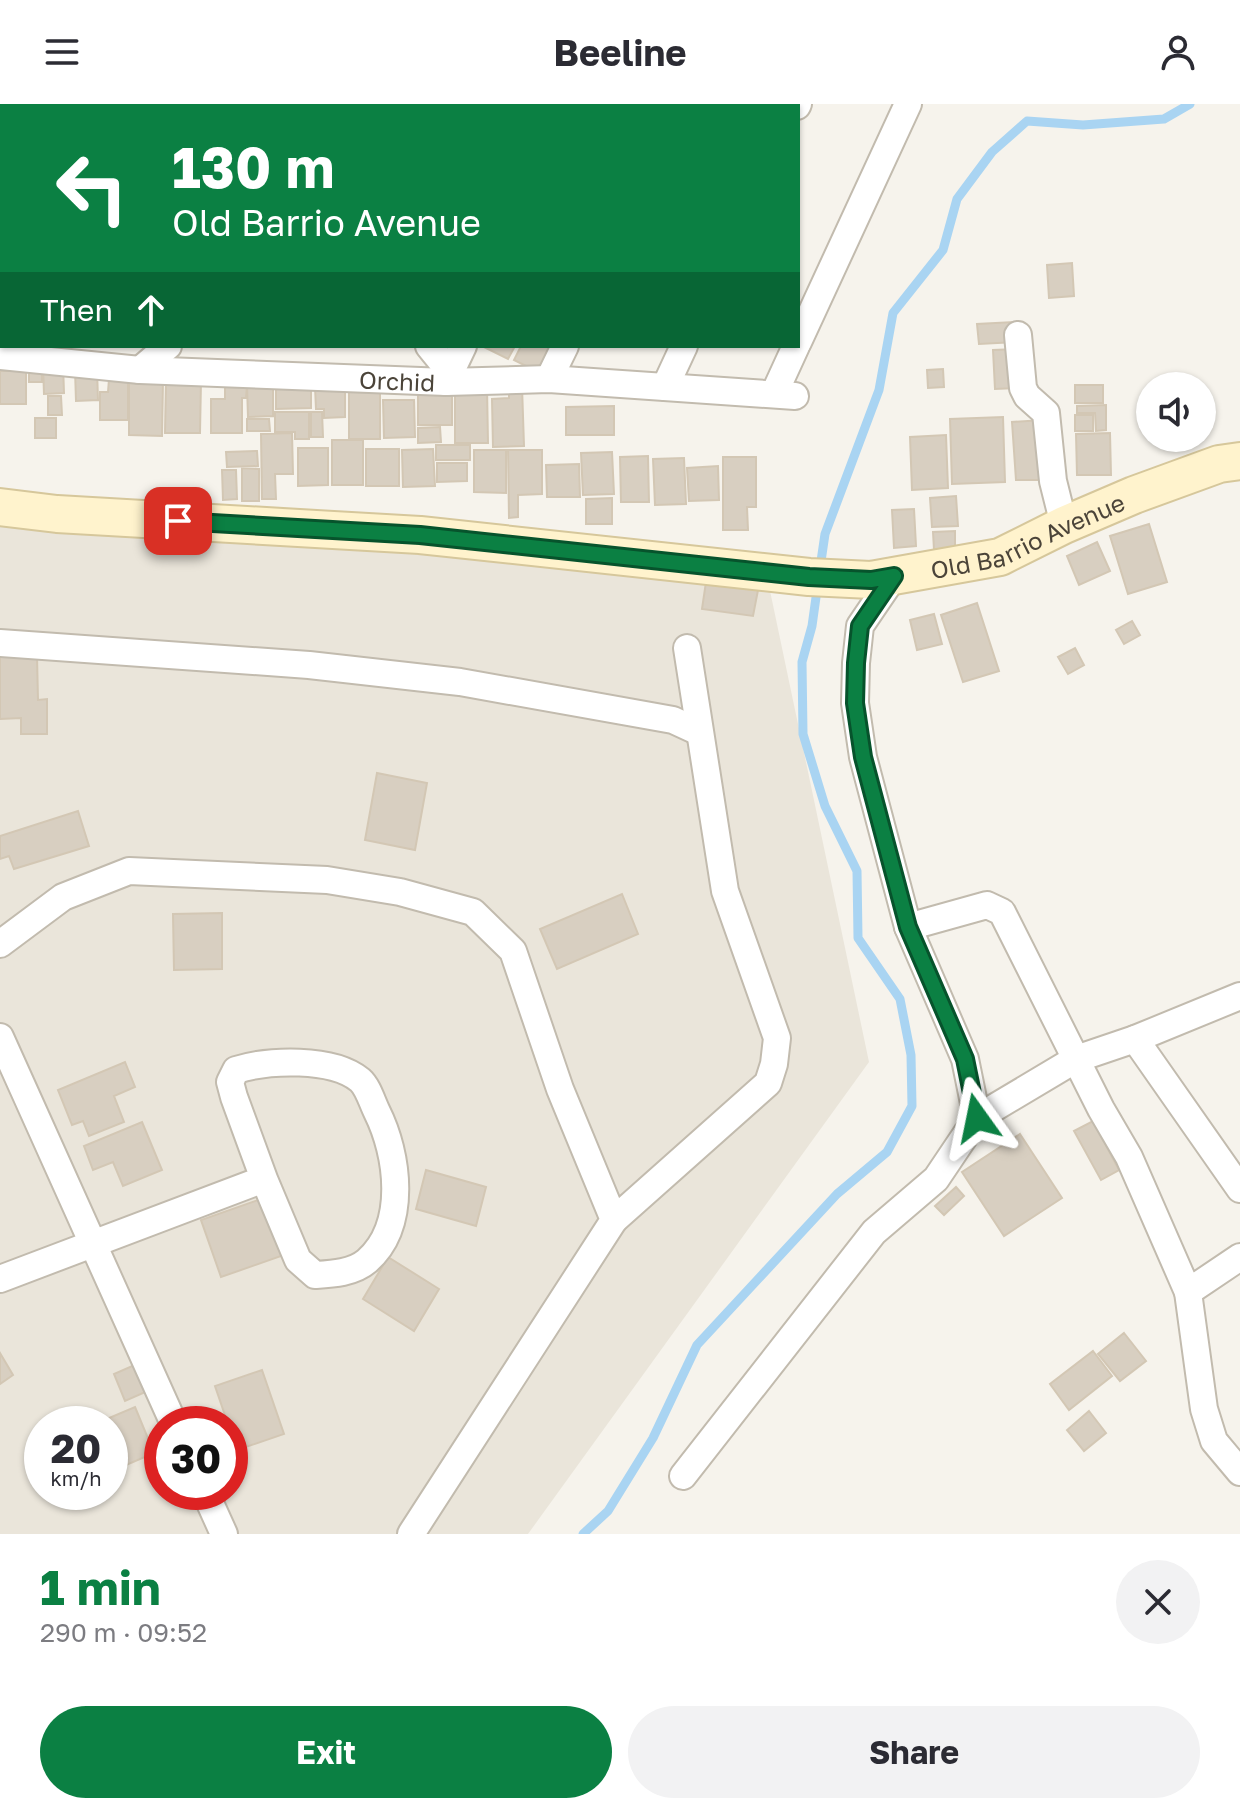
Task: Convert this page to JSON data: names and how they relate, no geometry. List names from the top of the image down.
{
  "streets": {
    "street": ["Orchid", "Old Barrio Avenue"]
  },
  "page": {
    "header": "Beeline",
    "turn": ["130 m", "Old Barrio Avenue"],
    "then": "Then",
    "speed": "20 km/h",
    "limit": "30",
    "heading": ["1 min", "290 m · 09:52"],
    "buttons": ["Exit", "Share"]
  }
}
